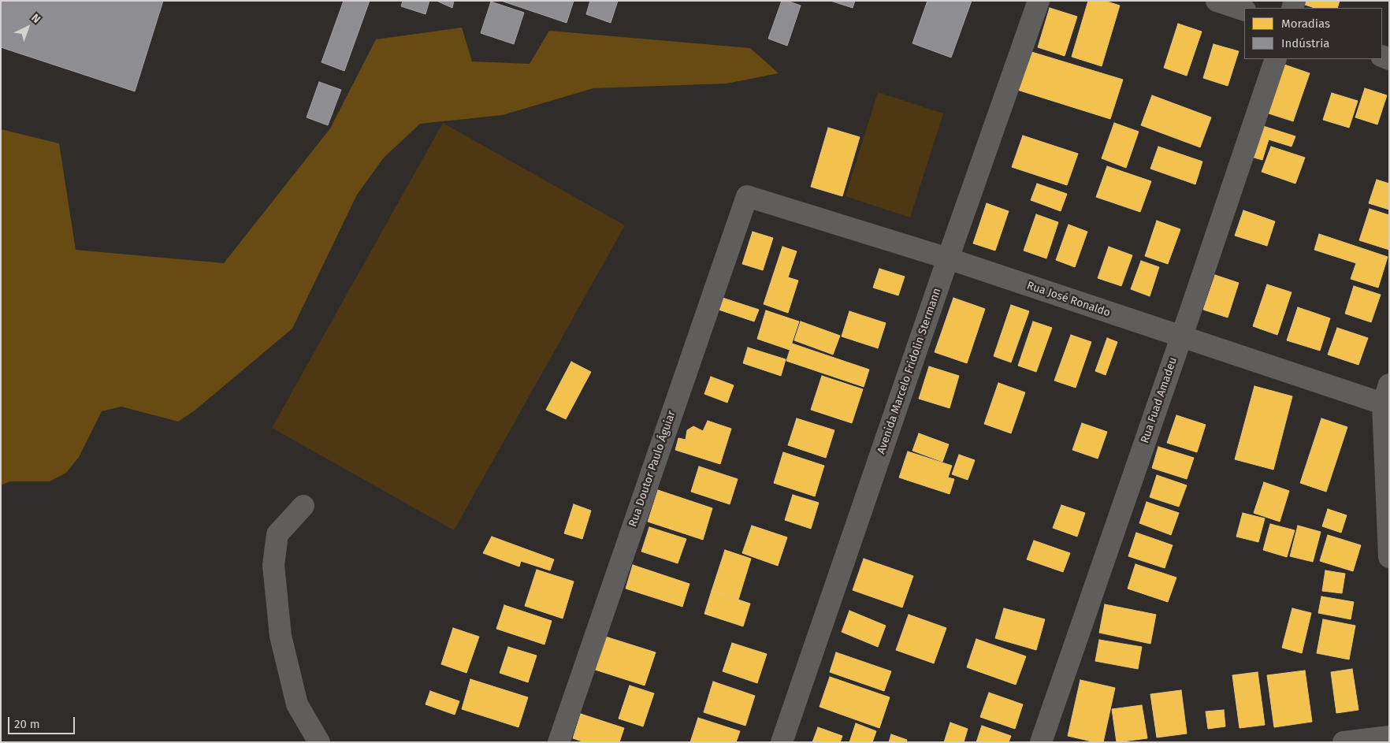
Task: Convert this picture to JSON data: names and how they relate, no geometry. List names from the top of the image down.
{
  "streets": {
    "street": [
      "Rua José Ronaldo",
      "Avenida Marcelo Fridolin Stermann",
      "Rua Fuad Amadeu",
      "Rua Doutor Paulo Águiar"
    ]
  },
  "crossings": [
    ["Rua José Ronaldo", "Avenida Marcelo Fridolin Stermann"],
    ["Rua José Ronaldo", "Rua Fuad Amadeu"],
    ["Rua José Ronaldo", "Rua Doutor Paulo Águiar"]
  ],
  "legend": ["Moradias", "Indústria"],
  "scale_bar": "20 m",
  "north": "top right"
}
